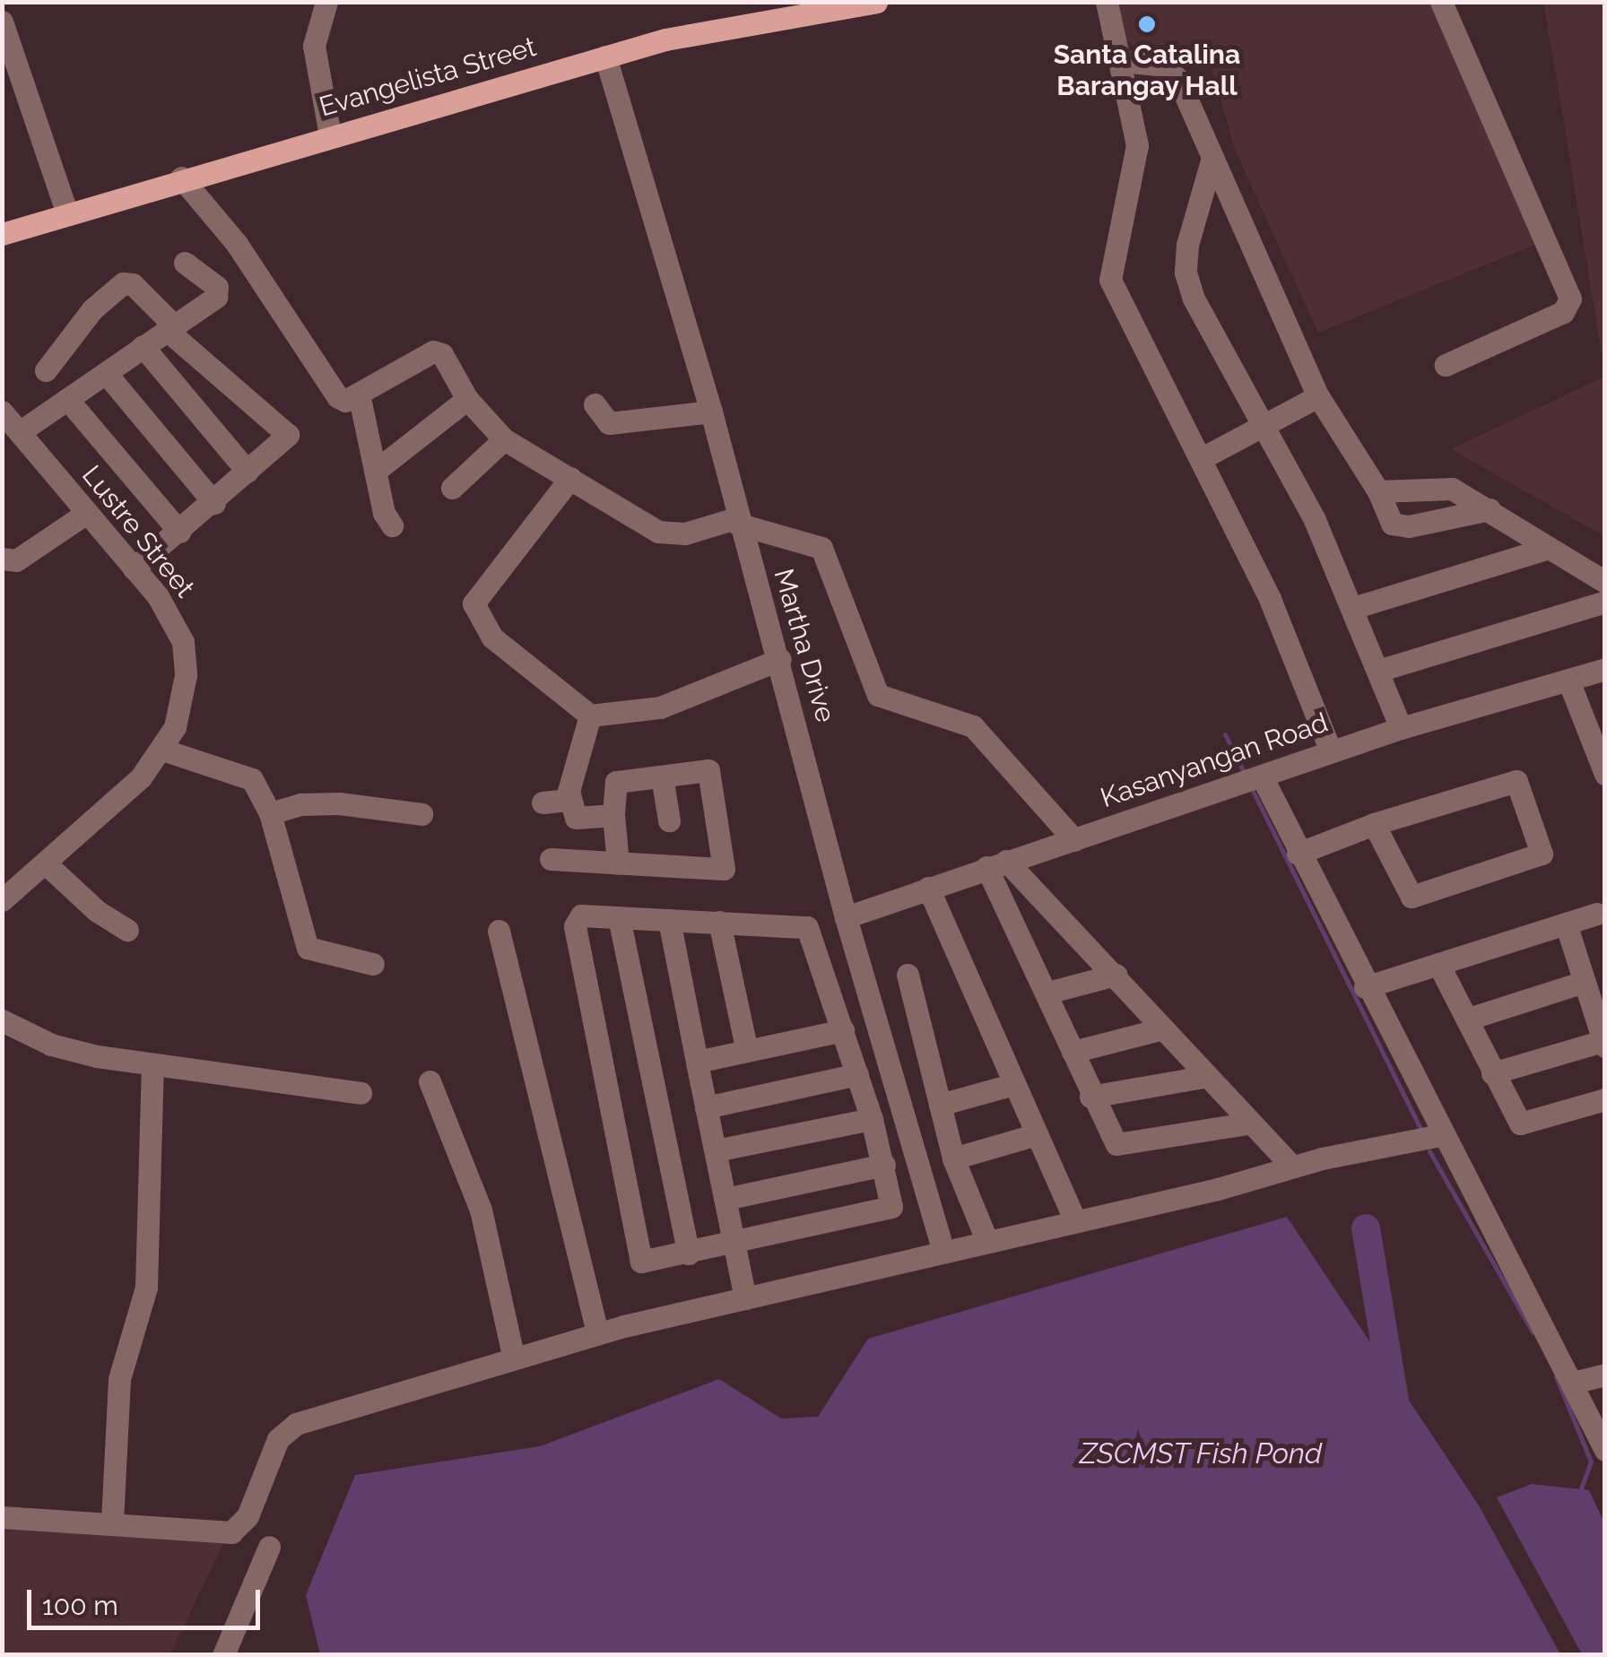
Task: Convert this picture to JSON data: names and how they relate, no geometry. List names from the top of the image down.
{
  "streets": {
    "main road": ["Evangelista Street"],
    "street": ["Lustre Street", "Martha Drive", "Kasanyangan Road"]
  },
  "crossings": [
    ["Evangelista Street", "Martha Drive"],
    ["Martha Drive", "Kasanyangan Road"]
  ],
  "water": ["ZSCMST Fish Pond"],
  "places": ["Santa Catalina Barangay Hall"],
  "scale_bar": "100 m"
}
